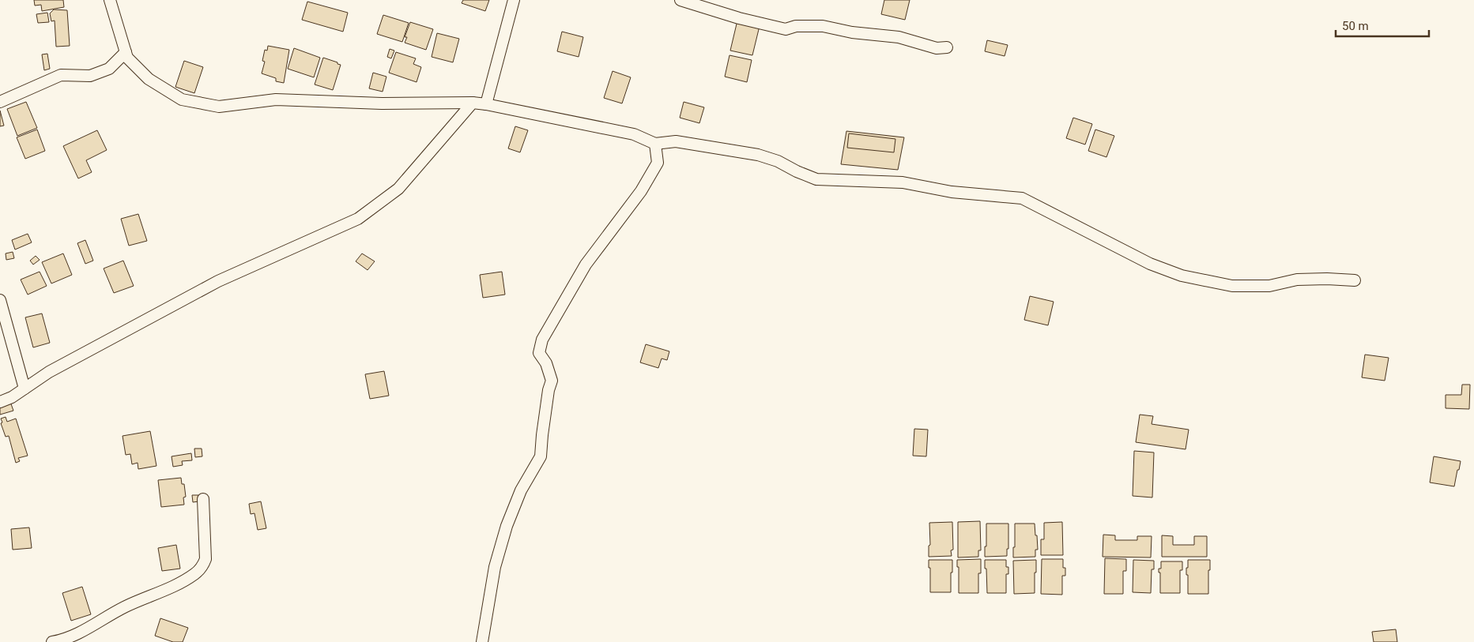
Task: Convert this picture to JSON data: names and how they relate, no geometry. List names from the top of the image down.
{
  "scale_bar": "50 m"
}
